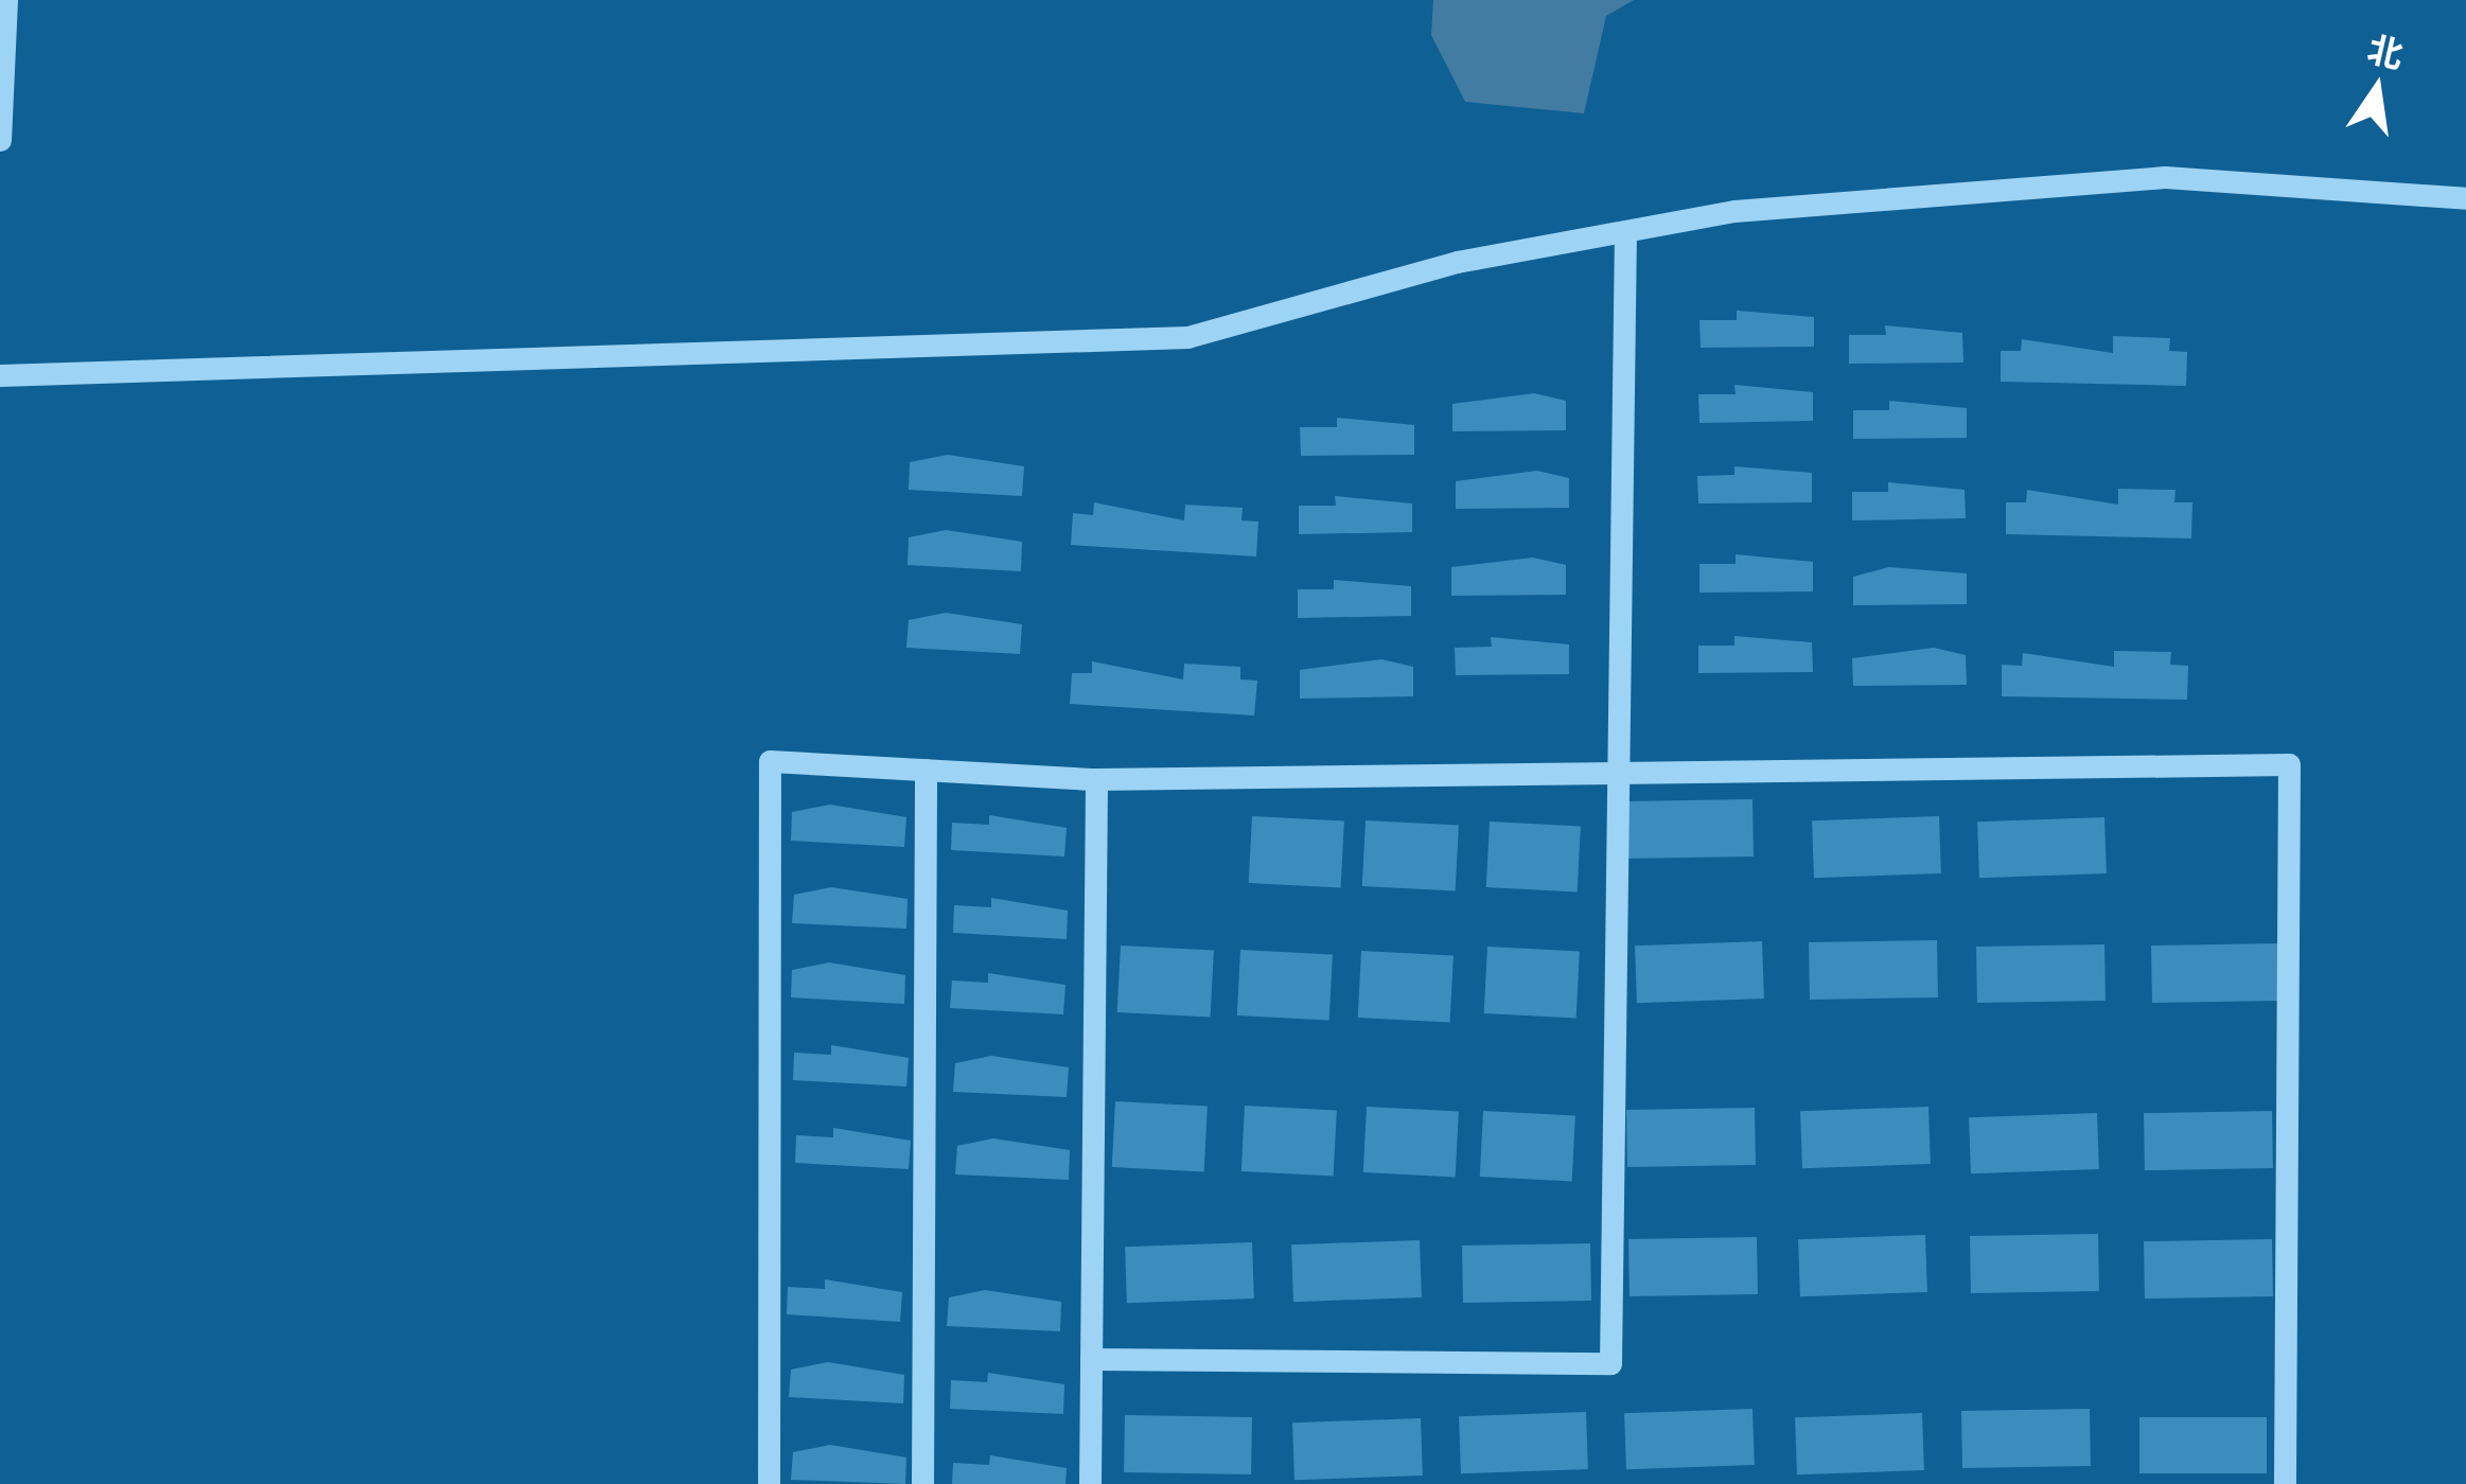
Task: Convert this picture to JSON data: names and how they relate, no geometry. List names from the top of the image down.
{
  "north": "top"
}
